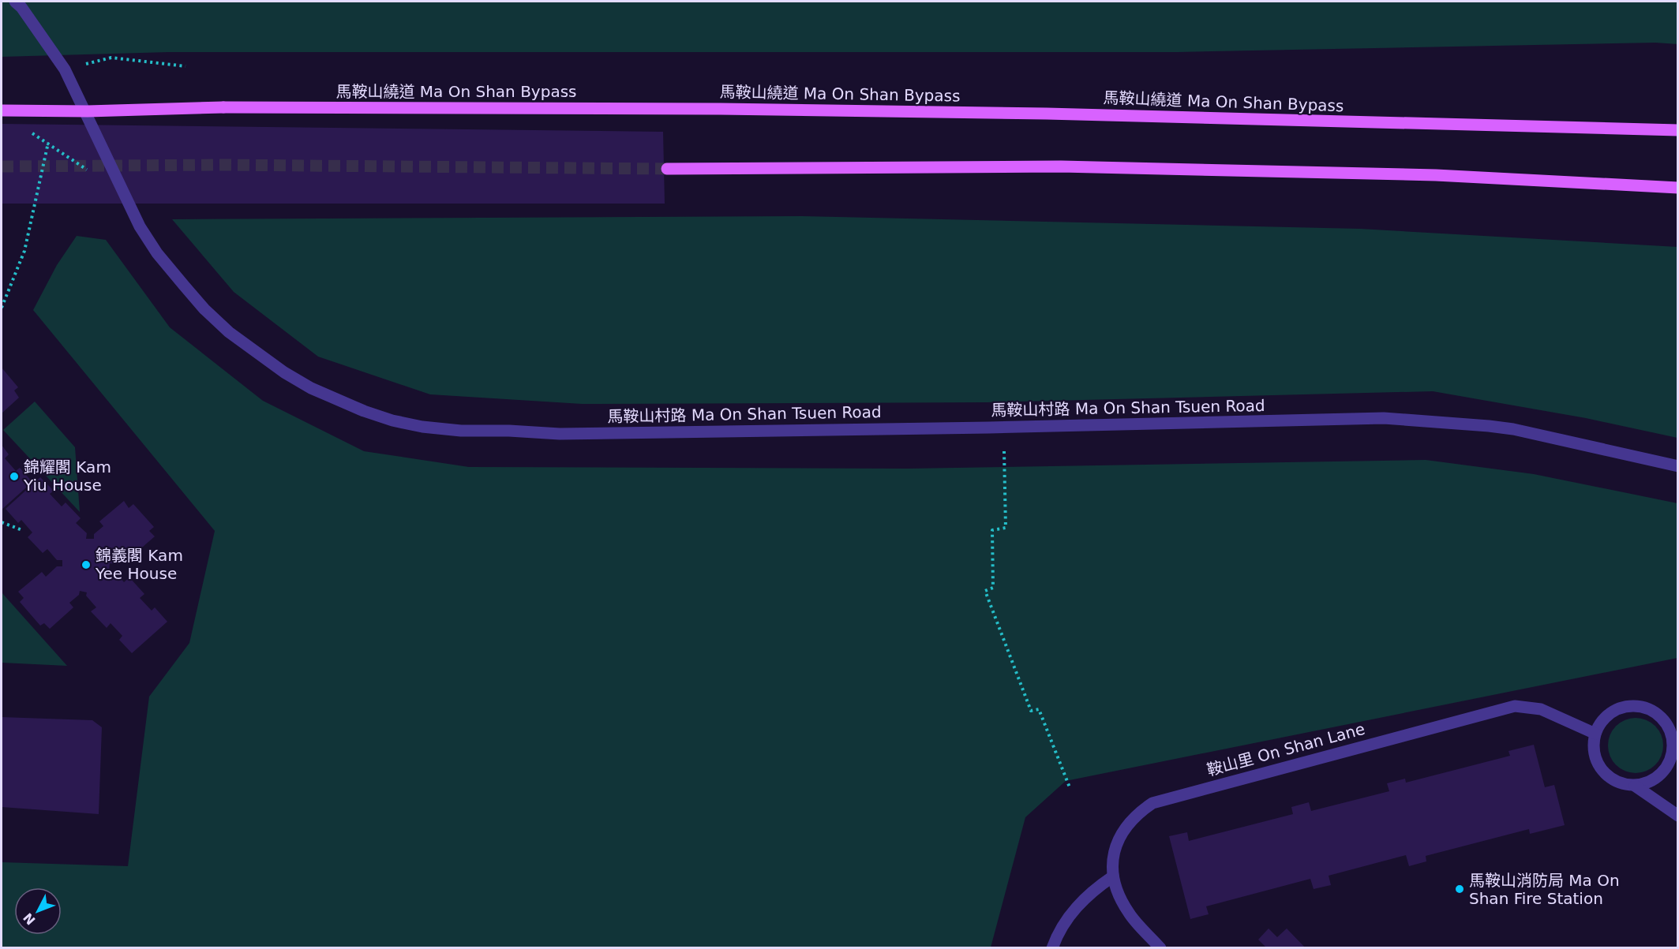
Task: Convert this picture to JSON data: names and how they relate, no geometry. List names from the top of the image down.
{
  "streets": {
    "main road": ["馬鞍山繞道 Ma On Shan Bypass"],
    "street": ["馬鞍山村路 Ma On Shan Tsuen Road", "鞍山里 On Shan Lane"]
  },
  "places": ["錦耀閣 Kam Yiu House", "錦義閣 Kam Yee House", "馬鞍山消防局 Ma On Shan Fire Station"],
  "north": "bottom left"
}
